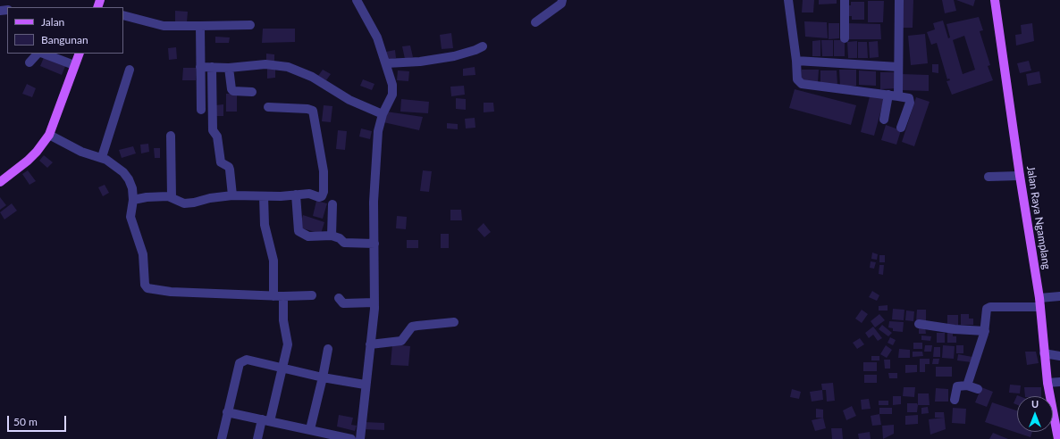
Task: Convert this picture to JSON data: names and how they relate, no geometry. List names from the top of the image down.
{
  "streets": {
    "main road": ["Jalan Raya Ngamplang"]
  },
  "legend": ["Jalan", "Bangunan"],
  "scale_bar": "50 m",
  "north": "top"
}
